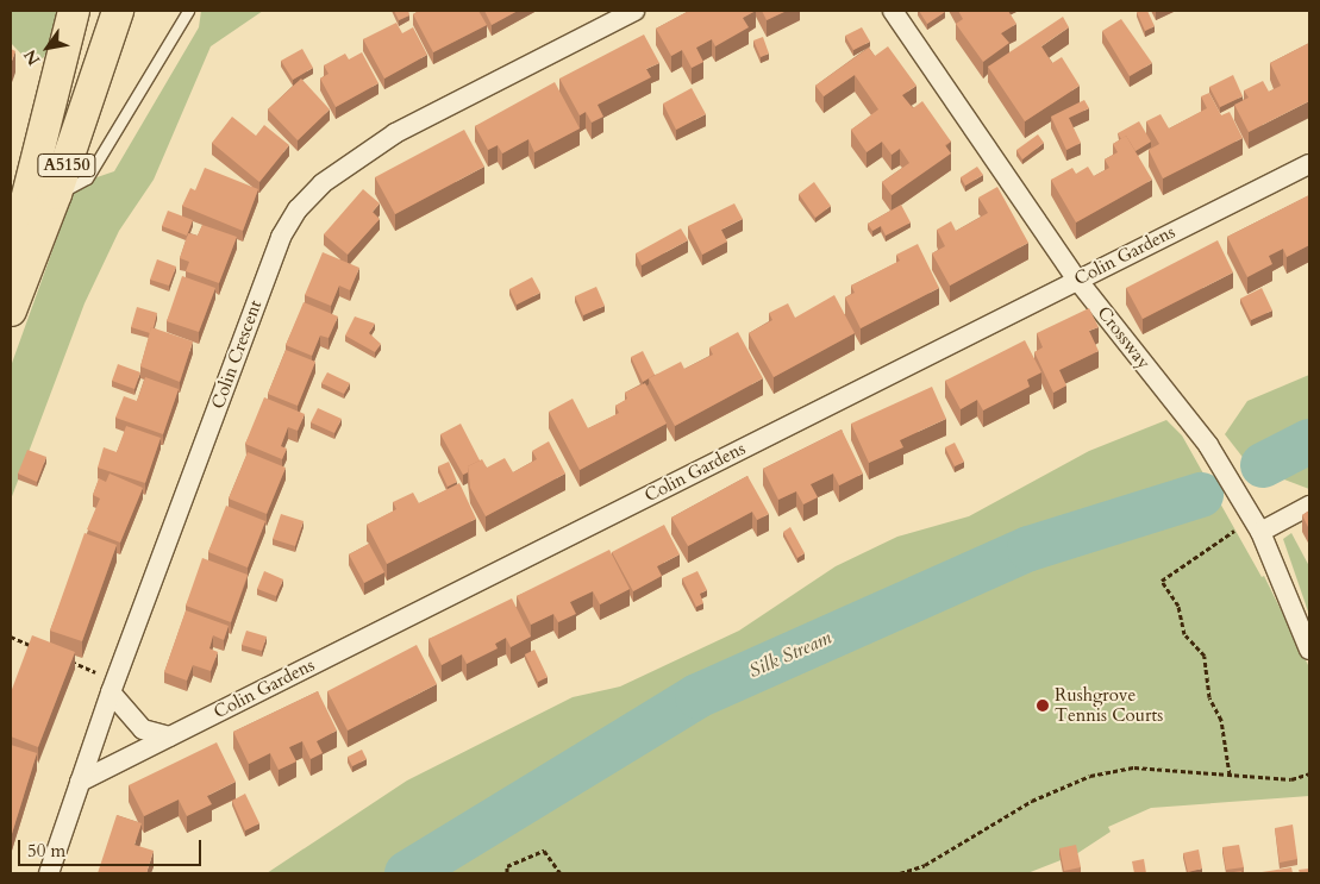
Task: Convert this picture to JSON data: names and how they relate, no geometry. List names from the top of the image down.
{
  "streets": {
    "main road": ["A5150"],
    "street": ["Colin Gardens", "Crossway", "Colin Crescent"]
  },
  "crossings": [
    ["Colin Gardens", "Crossway"],
    ["Colin Gardens", "Colin Crescent"]
  ],
  "water": ["Silk Stream"],
  "places": ["Rushgrove Tennis Courts"],
  "scale_bar": "50 m",
  "north": "bottom left"
}
